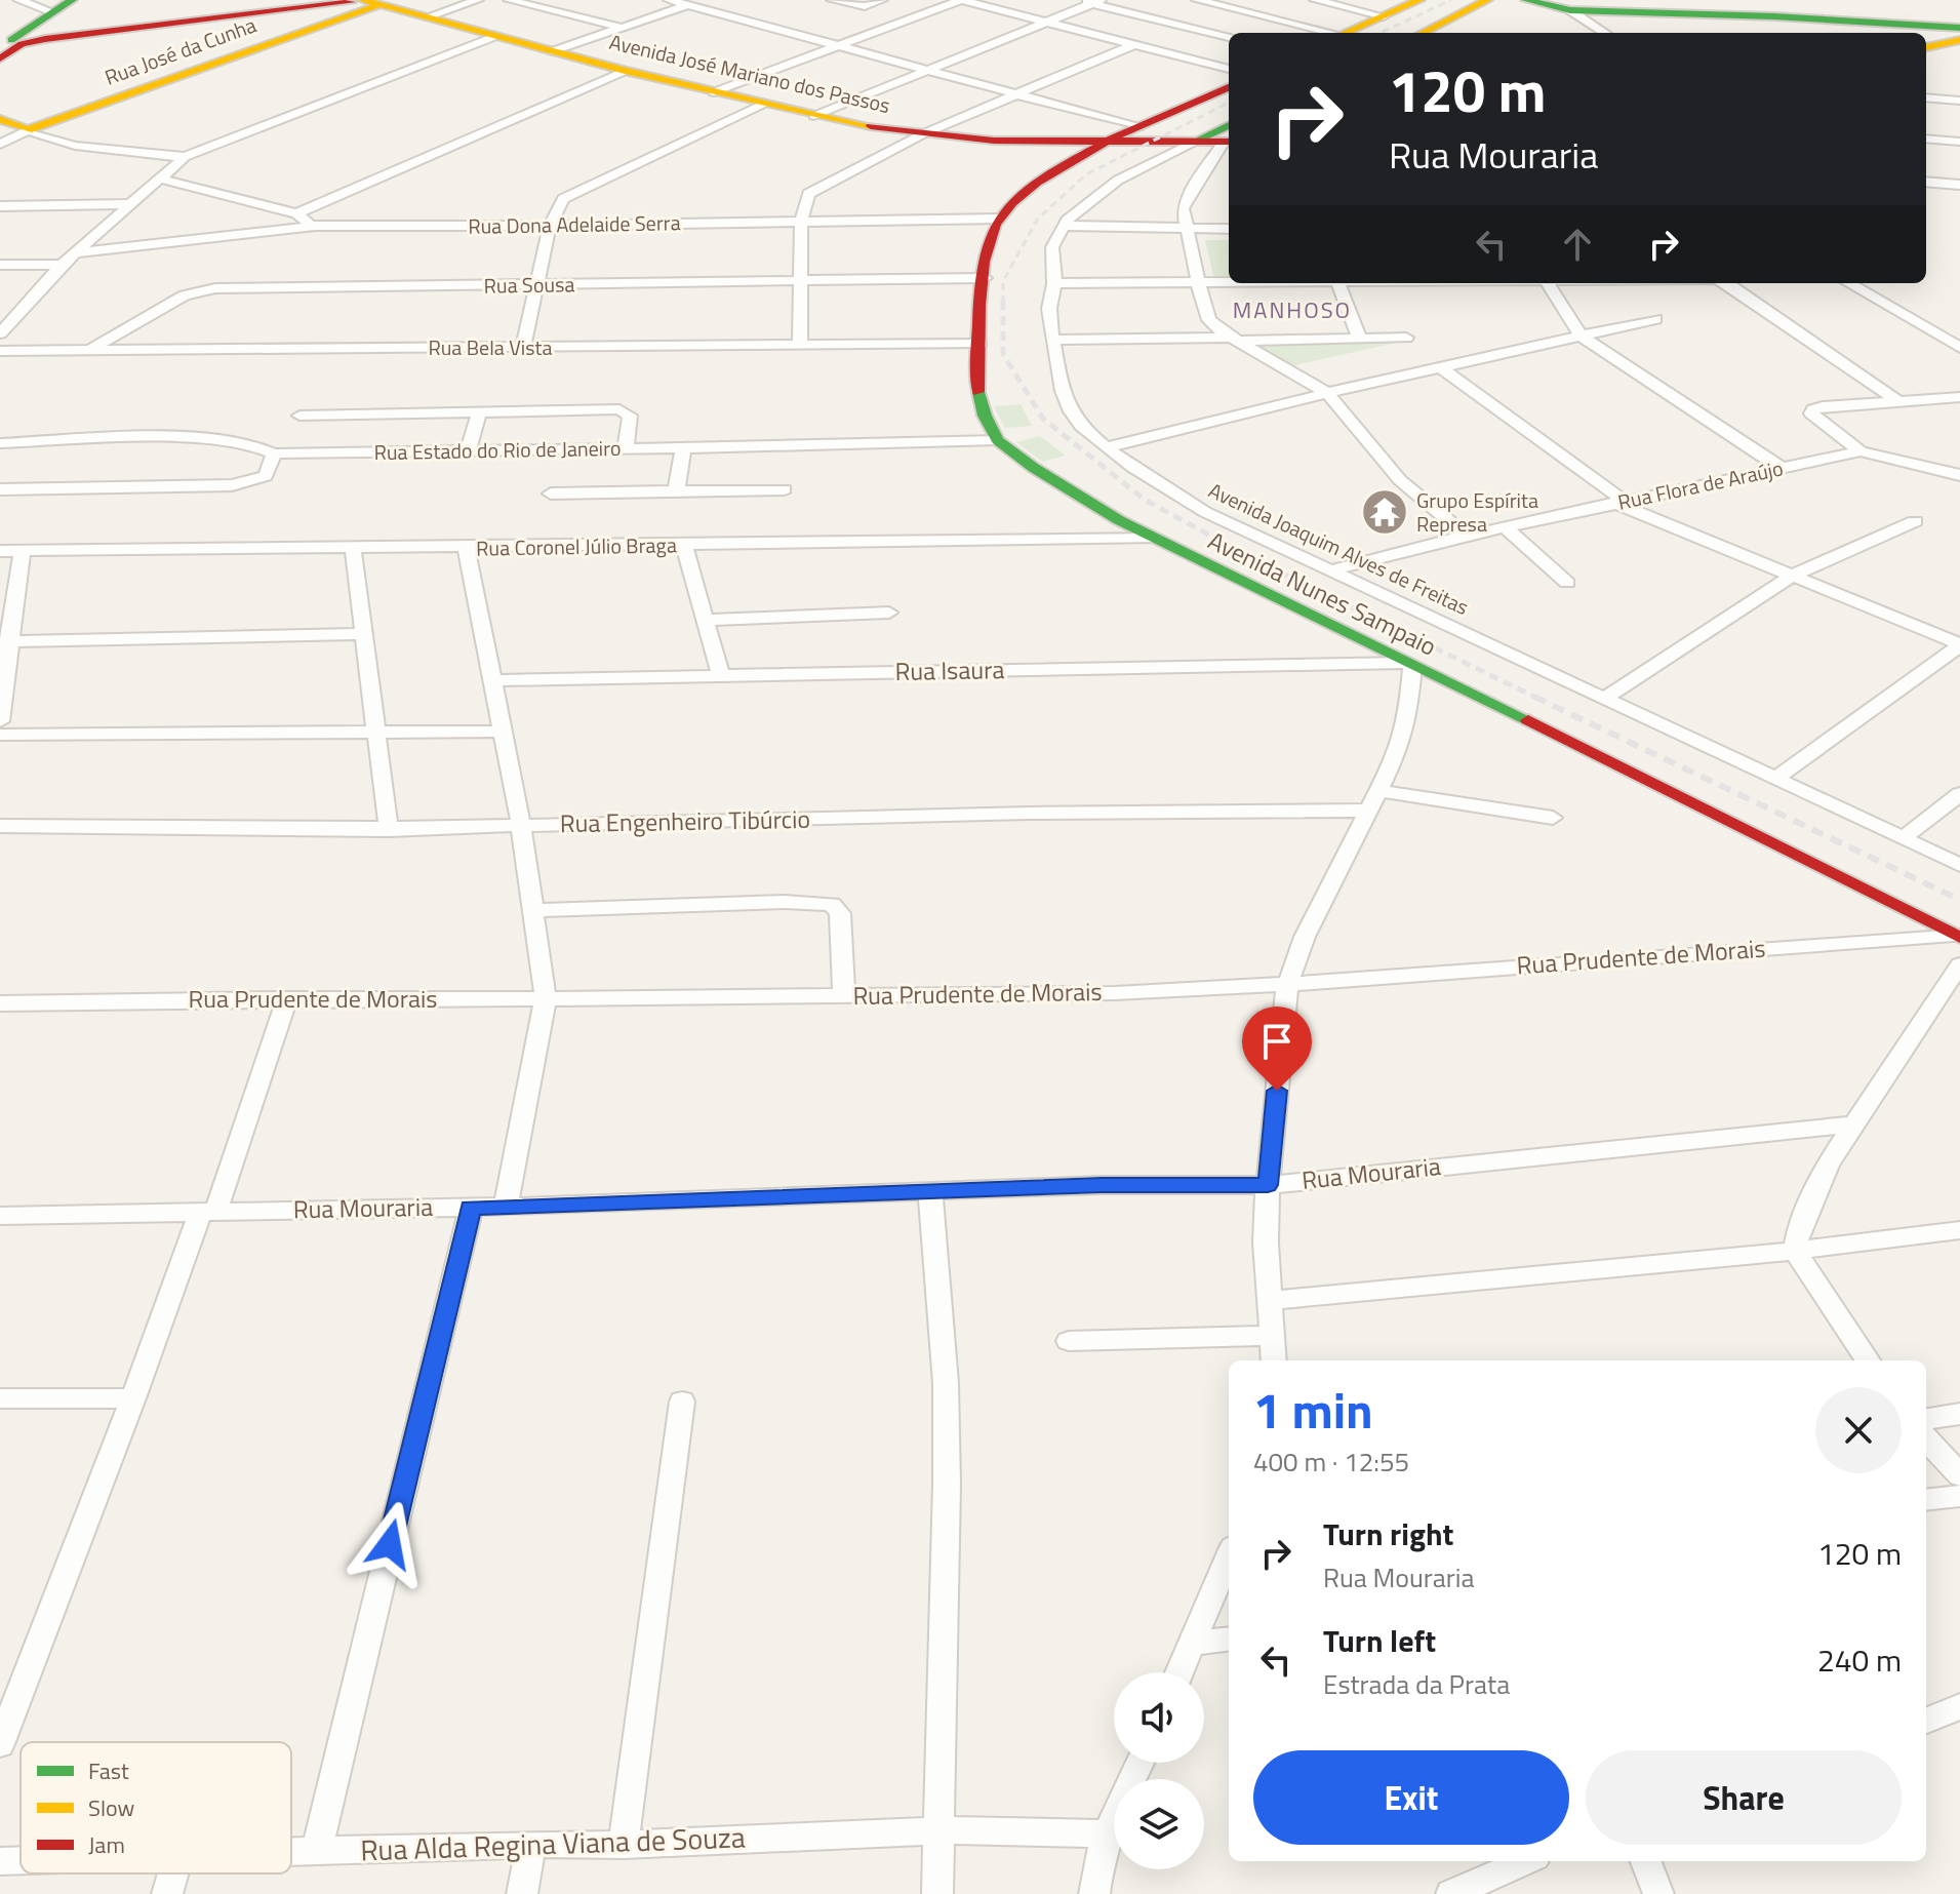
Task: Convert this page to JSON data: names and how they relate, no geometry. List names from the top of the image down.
{
  "streets": {
    "street": [
      "Rua José da Cunha",
      "Avenida José Mariano dos Passos",
      "Rua Dona Adelaide Serra",
      "Rua Sousa",
      "Rua Bela Vista",
      "Rua Estado do Rio de Janeiro",
      "Rua Flora de Araújo",
      "Rua Coronel Júlio Braga",
      "Avenida Joaquim Alves de Freitas",
      "Avenida Nunes Sampaio",
      "Rua Isaura",
      "Rua Engenheiro Tibúrcio",
      "Rua Prudente de Morais",
      "Rua Mouraria",
      "Rua Alda Regina Viana de Souza"
    ]
  },
  "crossings": [
    ["Rua José da Cunha", "Avenida José Mariano dos Passos"],
    ["Avenida José Mariano dos Passos", "Avenida Nunes Sampaio"],
    ["Rua Dona Adelaide Serra", "Avenida Nunes Sampaio"],
    ["Rua Sousa", "Rua Bela Vista"],
    ["Rua Sousa", "Avenida Nunes Sampaio"],
    ["Rua Bela Vista", "Avenida Nunes Sampaio"],
    ["Rua Estado do Rio de Janeiro", "Avenida Nunes Sampaio"],
    ["Rua Flora de Araújo", "Avenida Joaquim Alves de Freitas"],
    ["Rua Coronel Júlio Braga", "Avenida Nunes Sampaio"],
    ["Avenida Nunes Sampaio", "Rua Isaura"],
    ["Avenida Nunes Sampaio", "Rua Prudente de Morais"]
  ],
  "districts": ["MANHOSO"],
  "places": {
    "temple": ["Grupo Espírita Represa"]
  },
  "legend": ["Fast", "Slow", "Jam"],
  "page": {
    "turn": ["120 m", "Rua Mouraria"],
    "heading": ["1 min", "400 m · 12:55"],
    "list": [
      {
        "name": "Turn right",
        "note": "Rua Mouraria",
        "value": "120 m"
      },
      {
        "name": "Turn left",
        "note": "Estrada da Prata",
        "value": "240 m"
      }
    ],
    "buttons": ["Exit", "Share"]
  }
}
